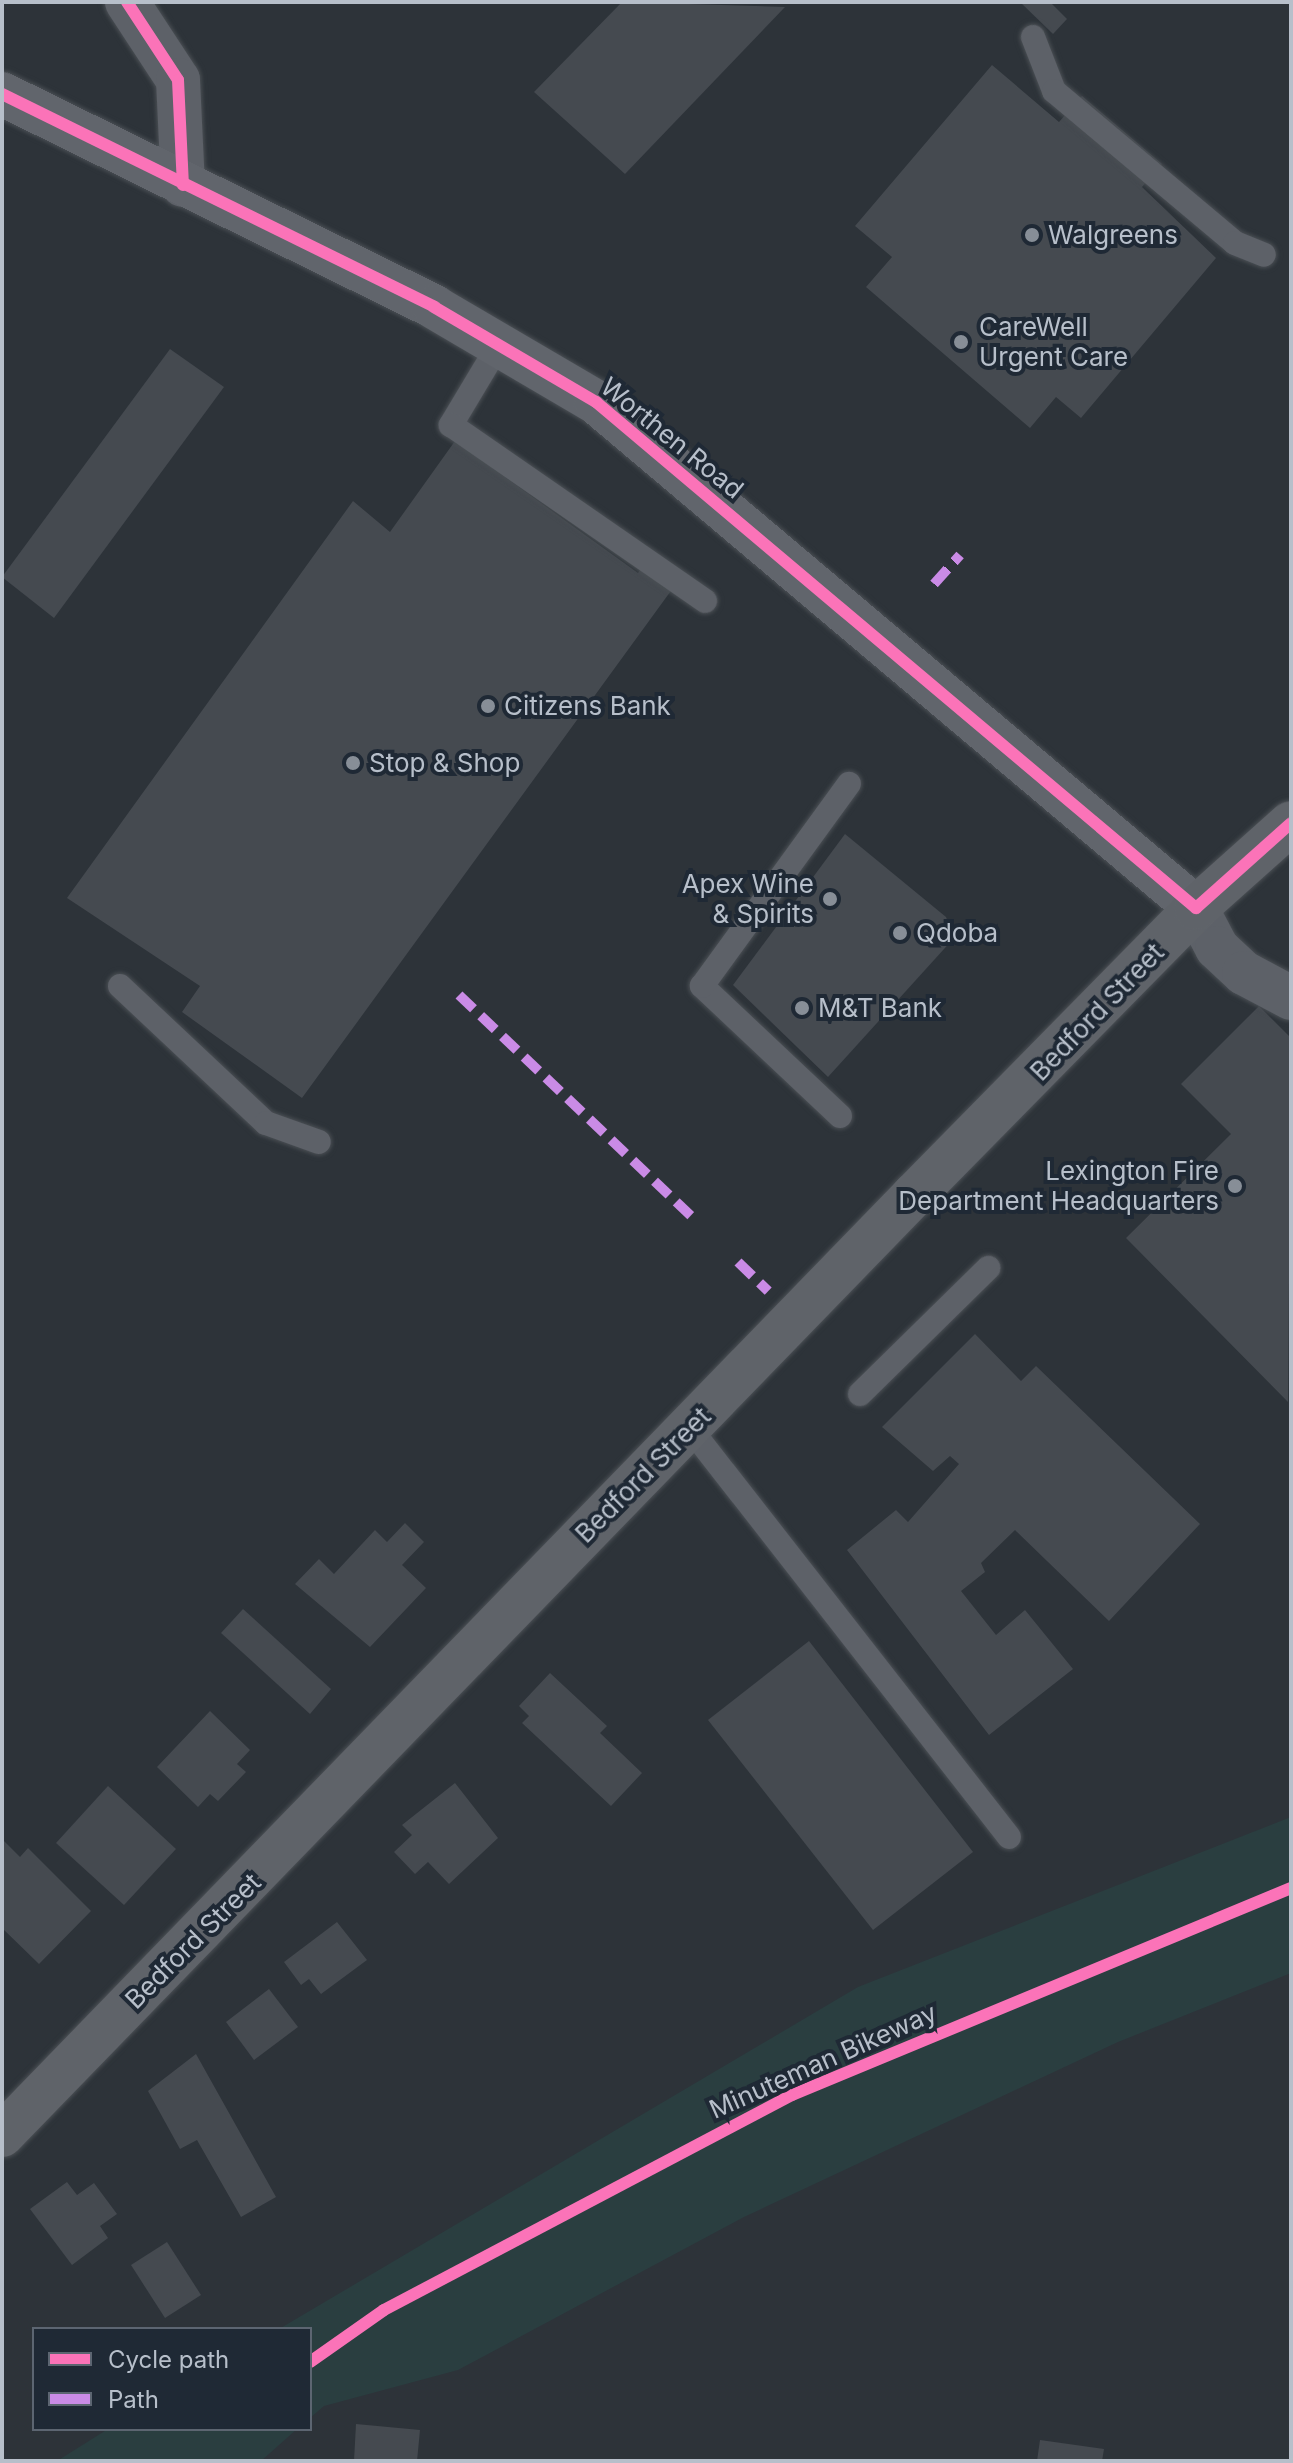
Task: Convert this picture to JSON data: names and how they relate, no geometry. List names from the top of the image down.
{
  "streets": {
    "main road": ["Worthen Road", "Bedford Street"],
    "cycle path": ["Minuteman Bikeway"]
  },
  "crossings": [
    ["Worthen Road", "Bedford Street"]
  ],
  "places": [
    "Walgreens",
    "CareWell Urgent Care",
    "Citizens Bank",
    "Stop & Shop",
    "Apex Wine & Spirits",
    "Qdoba",
    "M&T Bank",
    "Lexington Fire Department Headquarters"
  ],
  "legend": ["Cycle path", "Path"]
}
